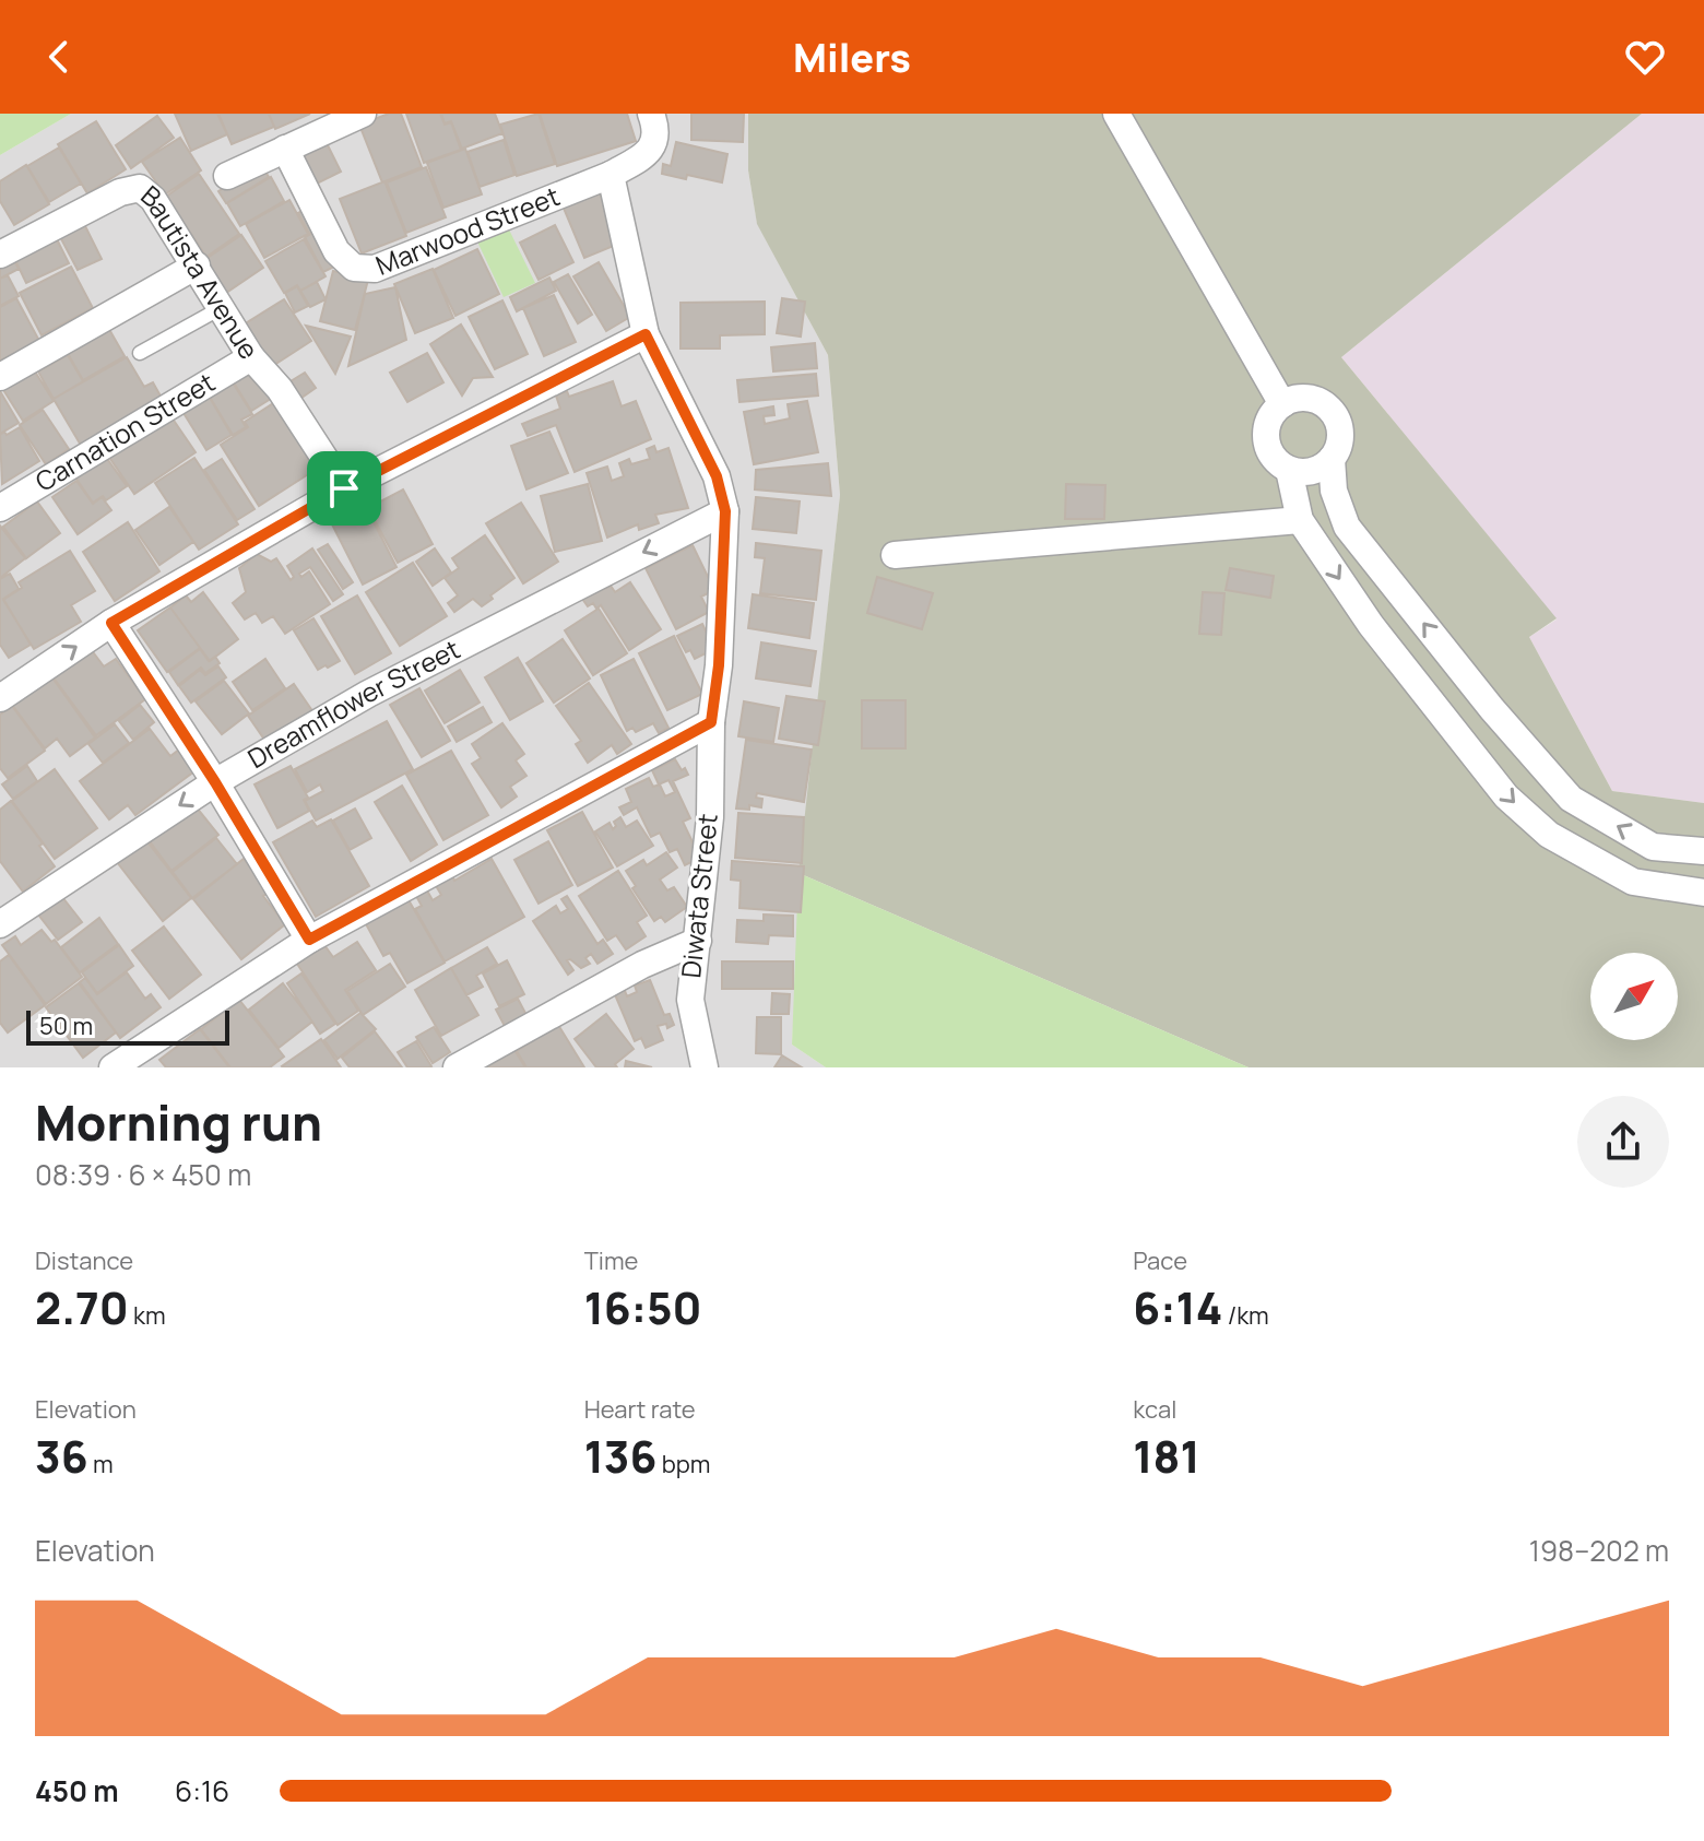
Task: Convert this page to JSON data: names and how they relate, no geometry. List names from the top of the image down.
{
  "streets": {
    "street": [
      "Marwood Street",
      "Bautista Avenue",
      "Carnation Street",
      "Dreamflower Street",
      "Diwata Street"
    ]
  },
  "crossings": [
    ["Marwood Street", "Diwata Street"],
    ["Bautista Avenue", "Carnation Street"],
    ["Dreamflower Street", "Diwata Street"]
  ],
  "scale_bar": "50 m",
  "north": "top right",
  "page": {
    "header": "Milers",
    "scale": "50 m",
    "heading": ["Morning run", "08:39 · 6 × 450 m"],
    "stats": [
      ["Distance", "2.70 km"],
      ["Time", "16:50"],
      ["Pace", "6:14 /km"],
      ["Elevation", "36 m"],
      ["Heart rate", "136 bpm"],
      ["kcal", "181"]
    ],
    "chart": ["Elevation", "198–202 m"],
    "list": [
      {
        "name": "450 m",
        "note": "6:16"
      }
    ]
  }
}
